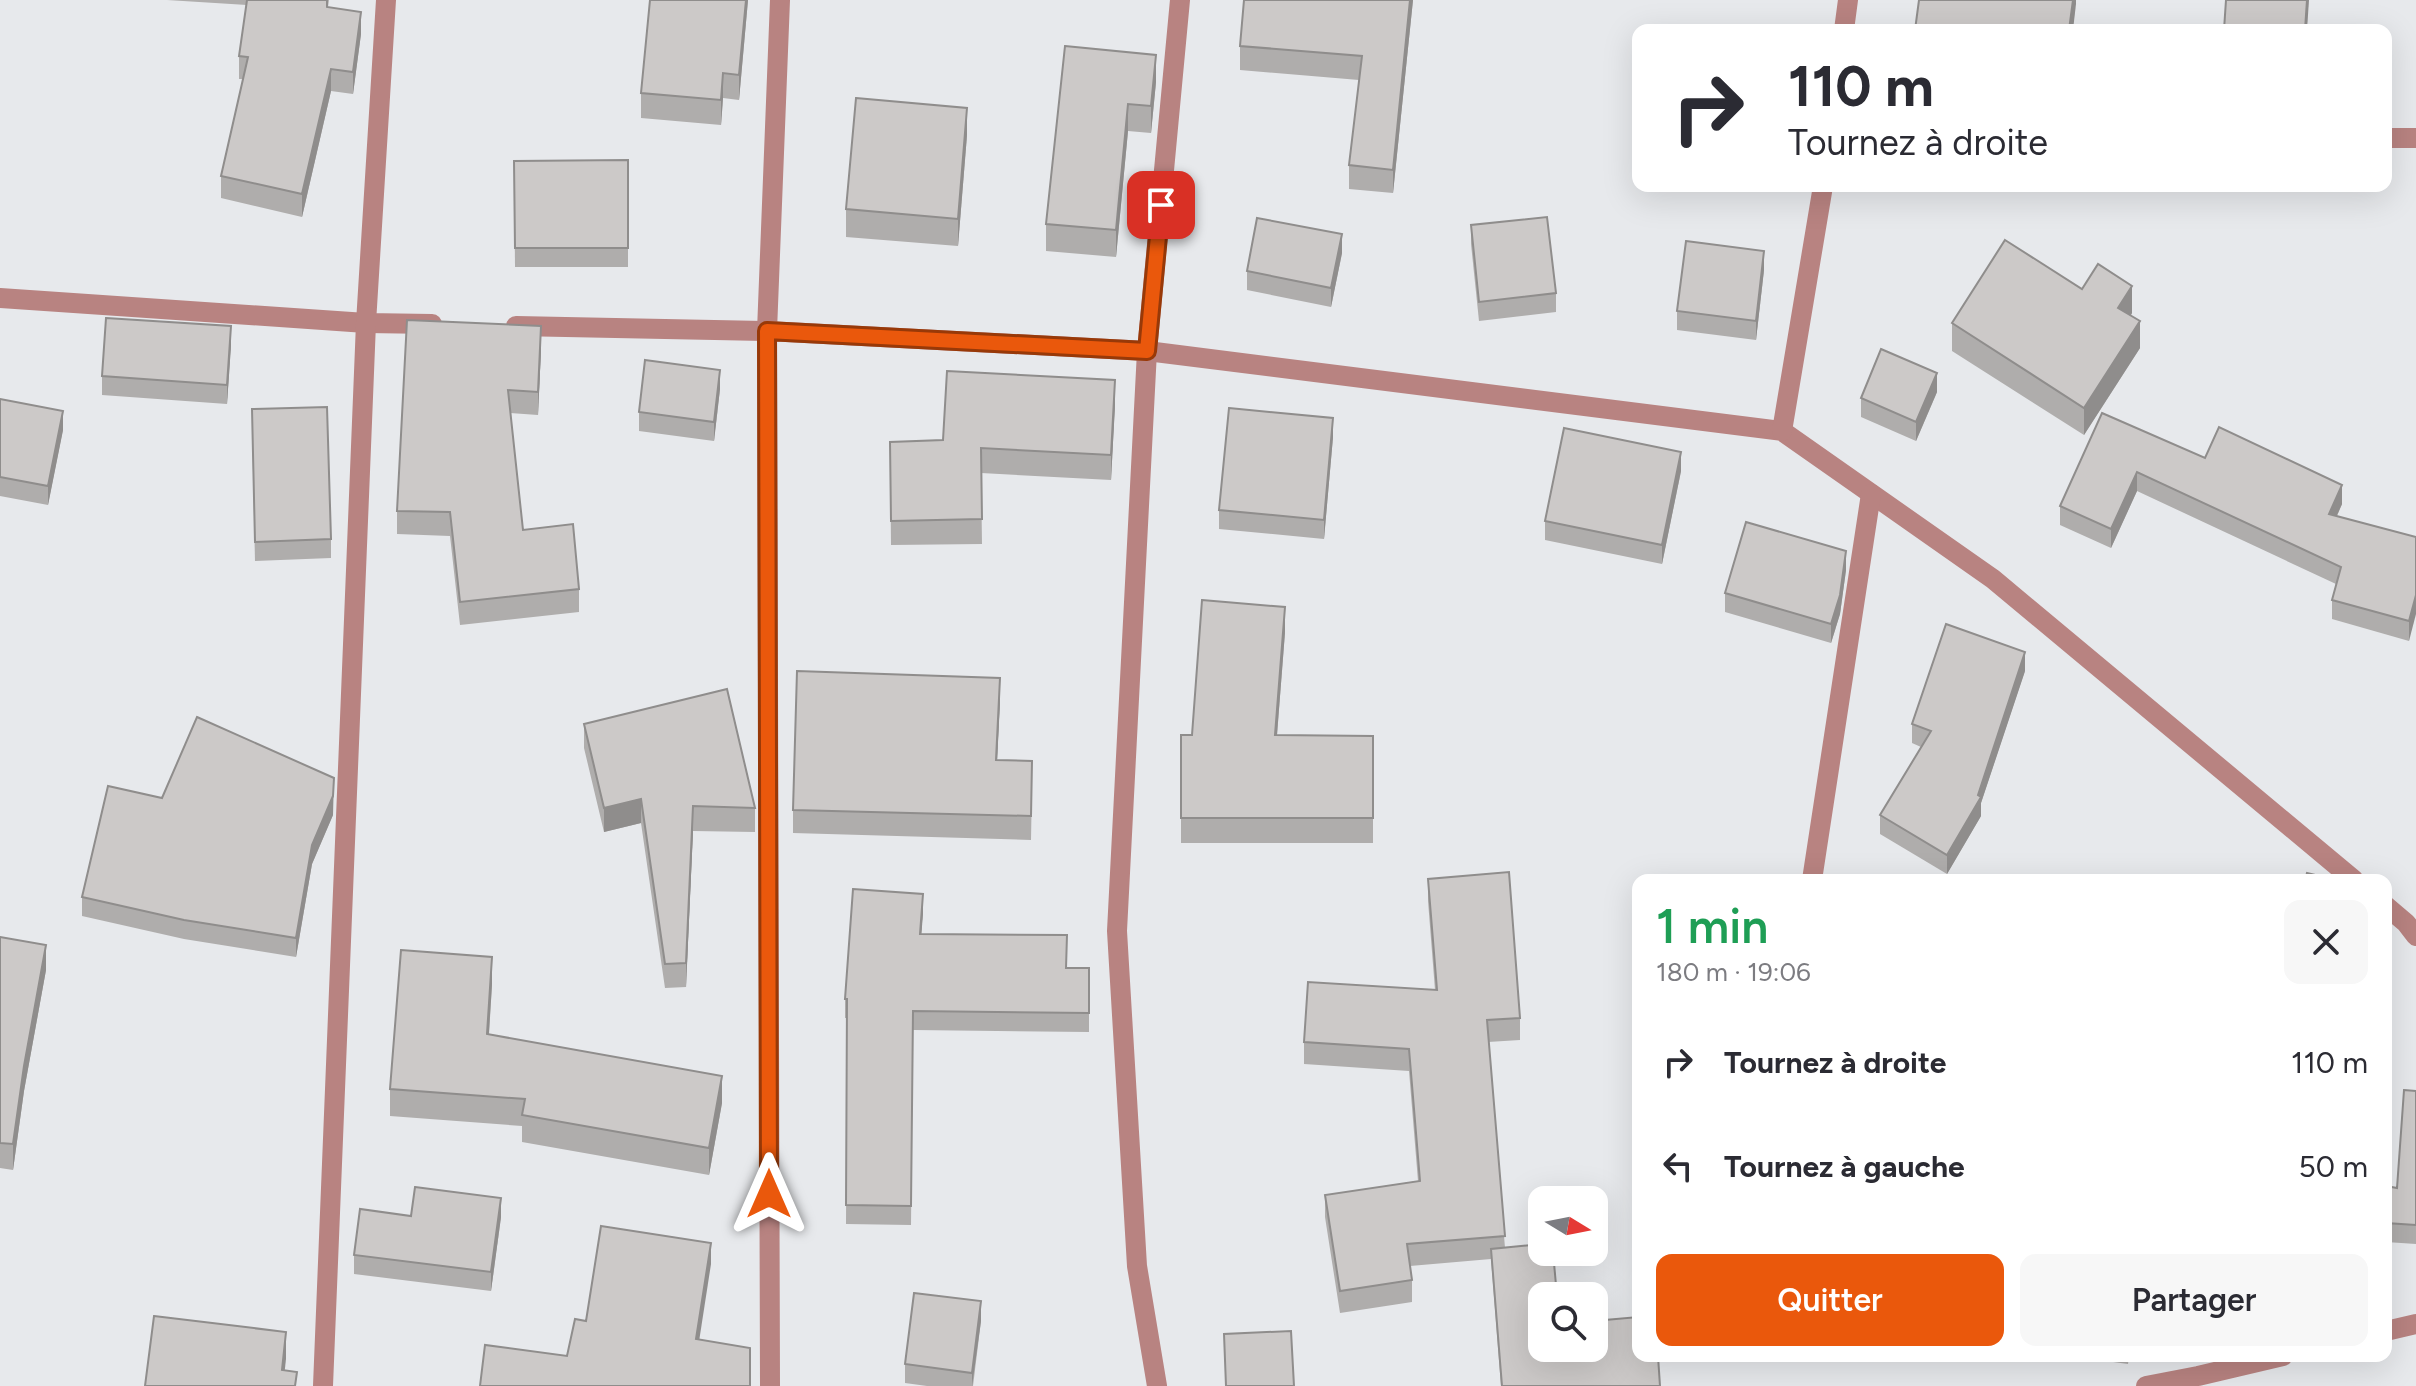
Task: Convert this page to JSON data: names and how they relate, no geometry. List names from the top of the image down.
{
  "north": "right",
  "page": {
    "turn": ["110 m", "Tournez à droite"],
    "heading": ["1 min", "180 m · 19:06"],
    "list": [
      {
        "name": "Tournez à droite",
        "value": "110 m"
      },
      {
        "name": "Tournez à gauche",
        "value": "50 m"
      }
    ],
    "buttons": ["Quitter", "Partager"]
  }
}
